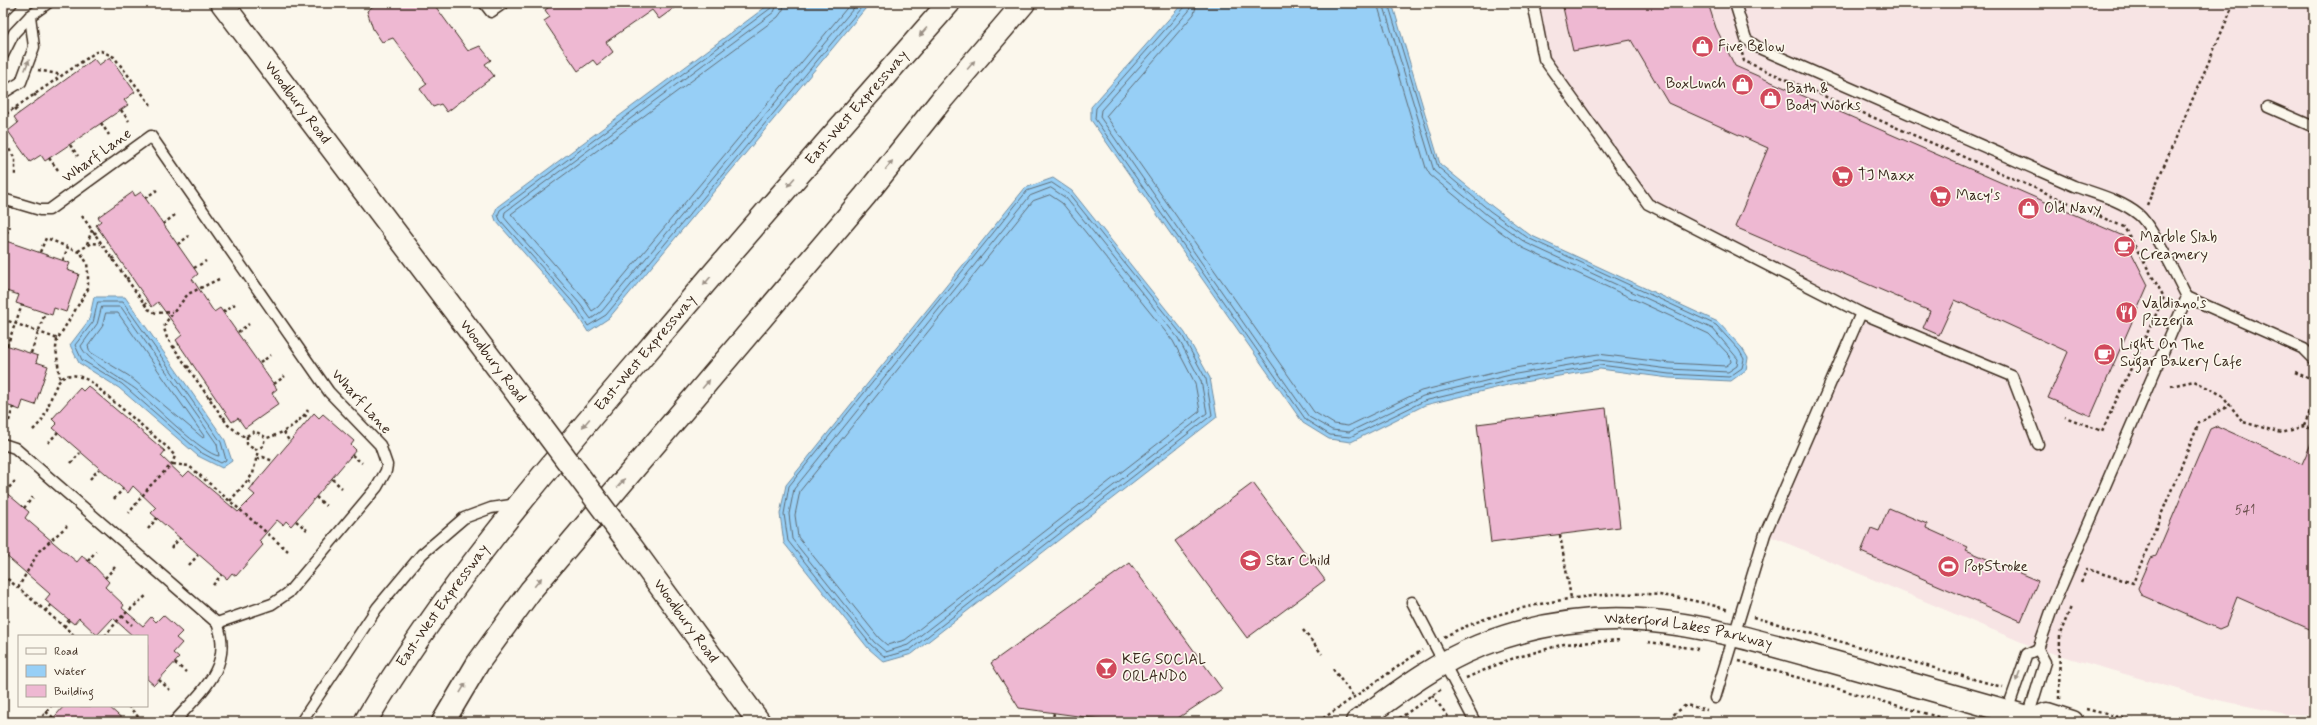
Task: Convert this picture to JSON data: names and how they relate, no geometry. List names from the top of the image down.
{
  "streets": {
    "main road": ["Woodbury Road", "East-West Expressway", "Waterford Lakes Parkway"],
    "lane": ["Wharf Lane"]
  },
  "places": {
    "shop": [
      "Five Below",
      "BoxLunch",
      "Bath & Body Works",
      "Old Navy"
    ],
    "supermarket": ["TJ Maxx", "Macy's"],
    "cafe": ["Marble Slab Creamery", "Light On The Sugar Bakery Cafe"],
    "restaurant": ["Valdiano's Pizzeria"],
    "school or university": ["Star Child"],
    "sports": ["PopStroke"],
    "bar": ["KEG SOCIAL ORLANDO"]
  },
  "house_numbers": ["541"],
  "legend": ["Road", "Water", "Building"]
}
